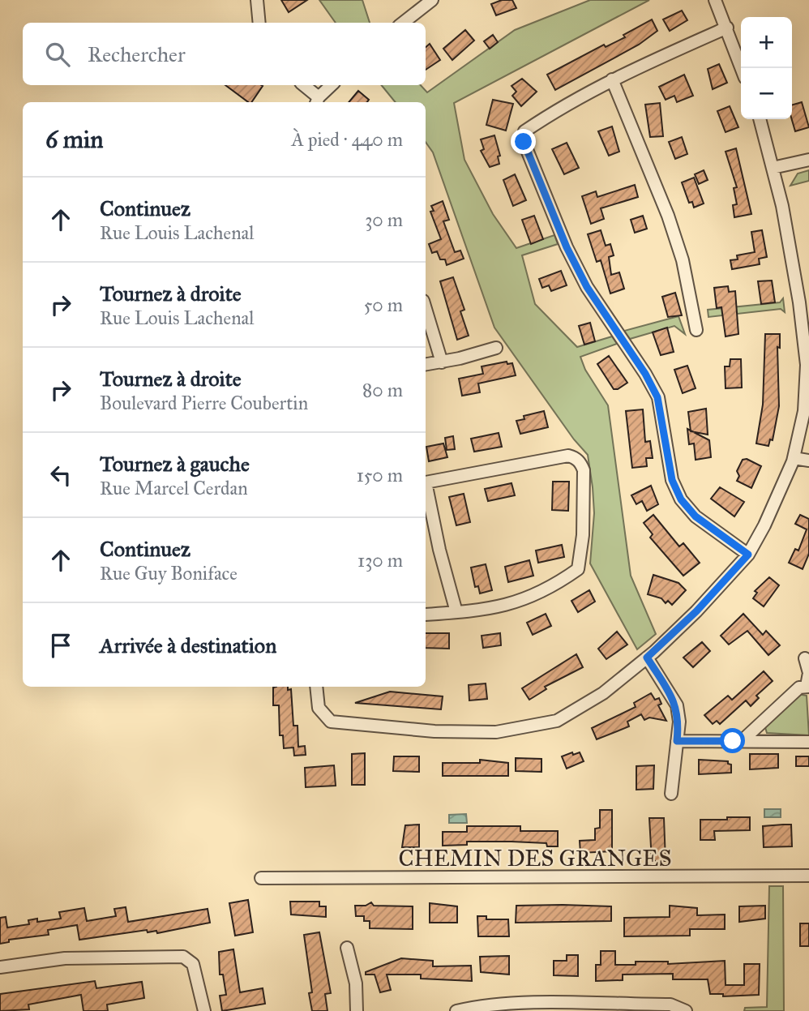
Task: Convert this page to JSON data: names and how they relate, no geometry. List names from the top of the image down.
{
  "streets": {
    "street": ["CHEMIN DES GRANGES"]
  },
  "page": {
    "map_buttons": ["+", "−"],
    "search": "Rechercher",
    "heading": ["6 min", "À pied · 440 m"],
    "list": [
      ["Continuez", "Rue Louis Lachenal", "30 m"],
      ["Tournez à droite", "Rue Louis Lachenal", "50 m"],
      ["Tournez à droite", "Boulevard Pierre Coubertin", "80 m"],
      ["Tournez à gauche", "Rue Marcel Cerdan", "150 m"],
      ["Continuez", "Rue Guy Boniface", "130 m"],
      "Arrivée à destination"
    ]
  }
}
